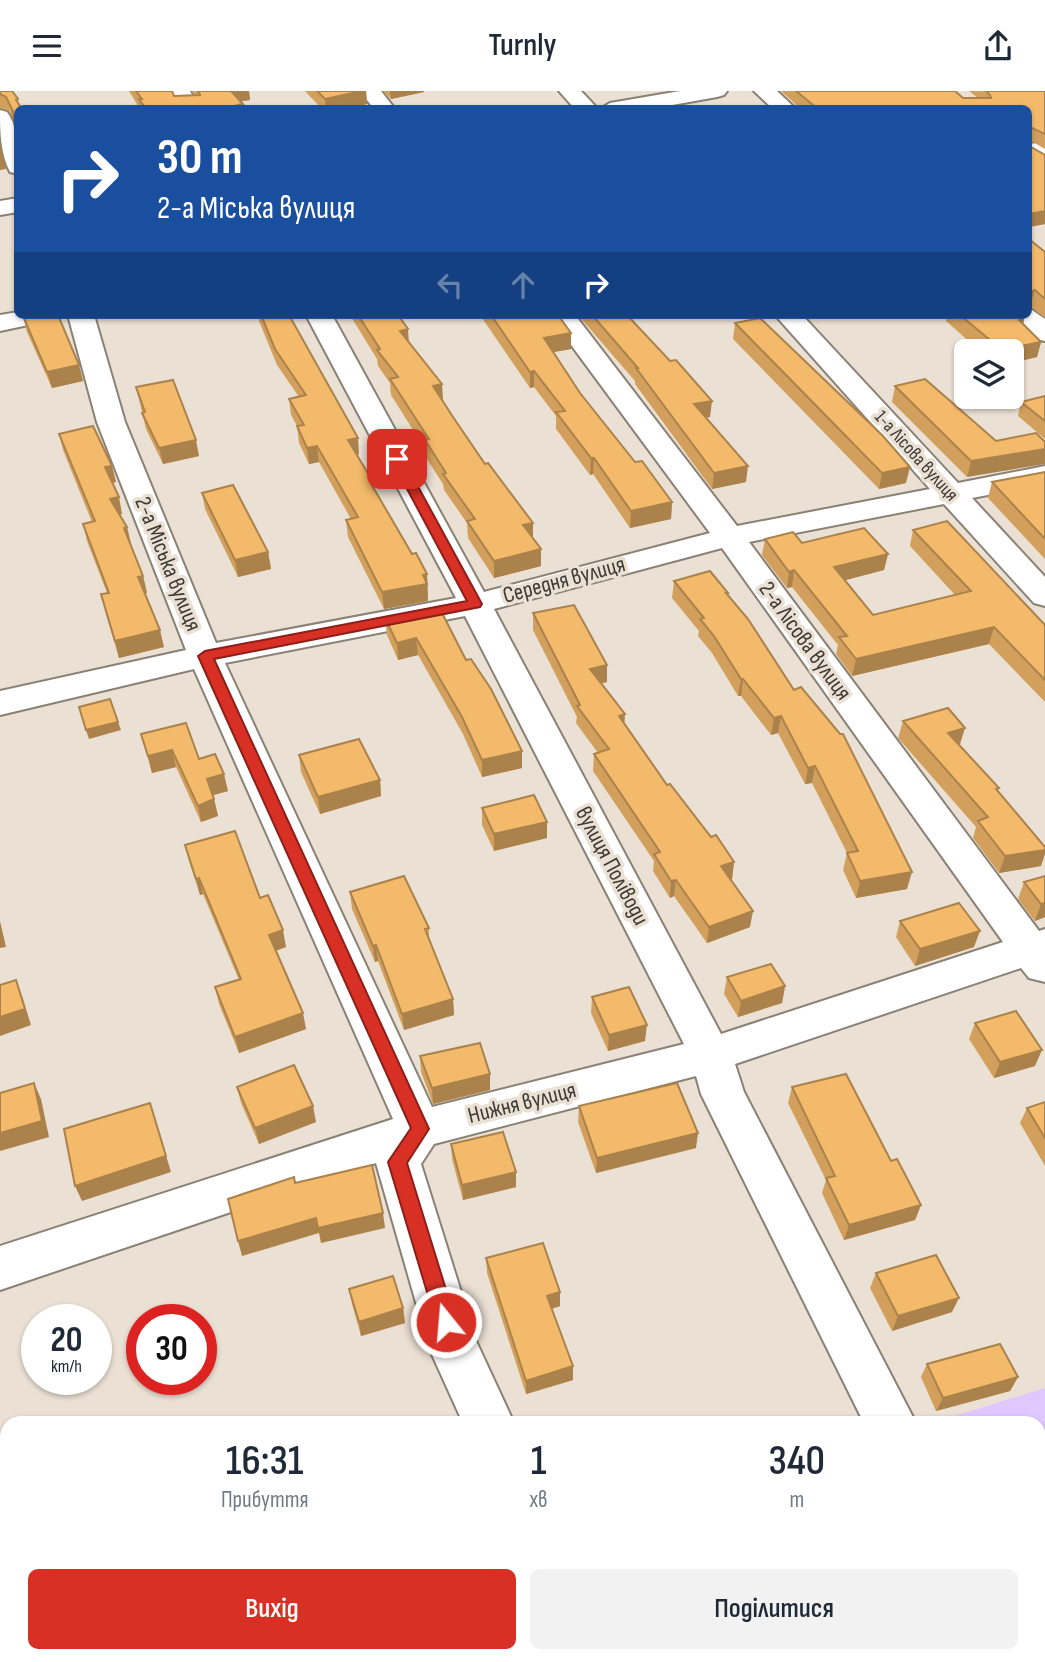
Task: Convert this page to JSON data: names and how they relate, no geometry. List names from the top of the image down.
{
  "streets": {
    "street": [
      "1-а Лісова вулиця",
      "2-а Міська вулиця",
      "Середня вулиця",
      "2-а Лісова вулиця",
      "вулиця Поліводи",
      "Нижня вулиця"
    ]
  },
  "crossings": [
    ["1-а Лісова вулиця", "Середня вулиця"],
    ["2-а Міська вулиця", "Середня вулиця"],
    ["2-а Міська вулиця", "Нижня вулиця"],
    ["Середня вулиця", "2-а Лісова вулиця"],
    ["Середня вулиця", "вулиця Поліводи"],
    ["2-а Лісова вулиця", "Нижня вулиця"],
    ["вулиця Поліводи", "Нижня вулиця"]
  ],
  "page": {
    "header": "Turnly",
    "turn": ["30 m", "2-а Міська вулиця"],
    "speed": "20 km/h",
    "limit": "30",
    "eta": [
      "16:31",
      "Прибуття",
      "1",
      "хв",
      "340",
      "m"
    ],
    "buttons": ["Вихід", "Поділитися"]
  }
}
